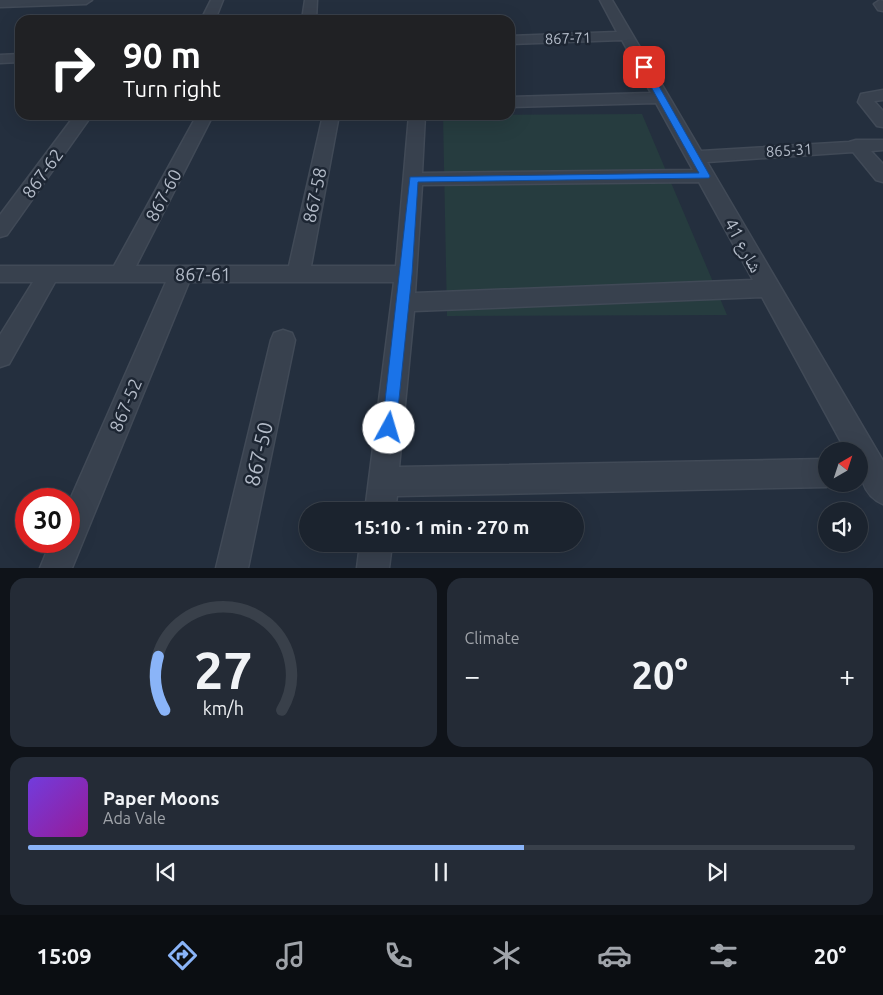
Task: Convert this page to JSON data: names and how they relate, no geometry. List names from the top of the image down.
{
  "streets": {
    "street": [
      "867-71",
      "865-31",
      "867-62",
      "867-60",
      "867-58",
      "شارع 41",
      "867-61",
      "867-52",
      "867-50"
    ]
  },
  "crossings": [
    ["867-71", "شارع 41"],
    ["865-31", "شارع 41"],
    ["867-60", "867-61"],
    ["867-58", "867-61"],
    ["867-61", "867-52"]
  ],
  "north": "top right",
  "page": {
    "turn": ["90 m", "Turn right"],
    "limit": "30",
    "trip": "15:10 · 1 min · 270 m",
    "tile": "Climate",
    "heat": ["−", "20°", "+"],
    "song": ["Paper Moons", "Ada Vale"],
    "tabs": ["15:09", "20°"],
    "gauge": ["27", "km/h"]
  }
}
